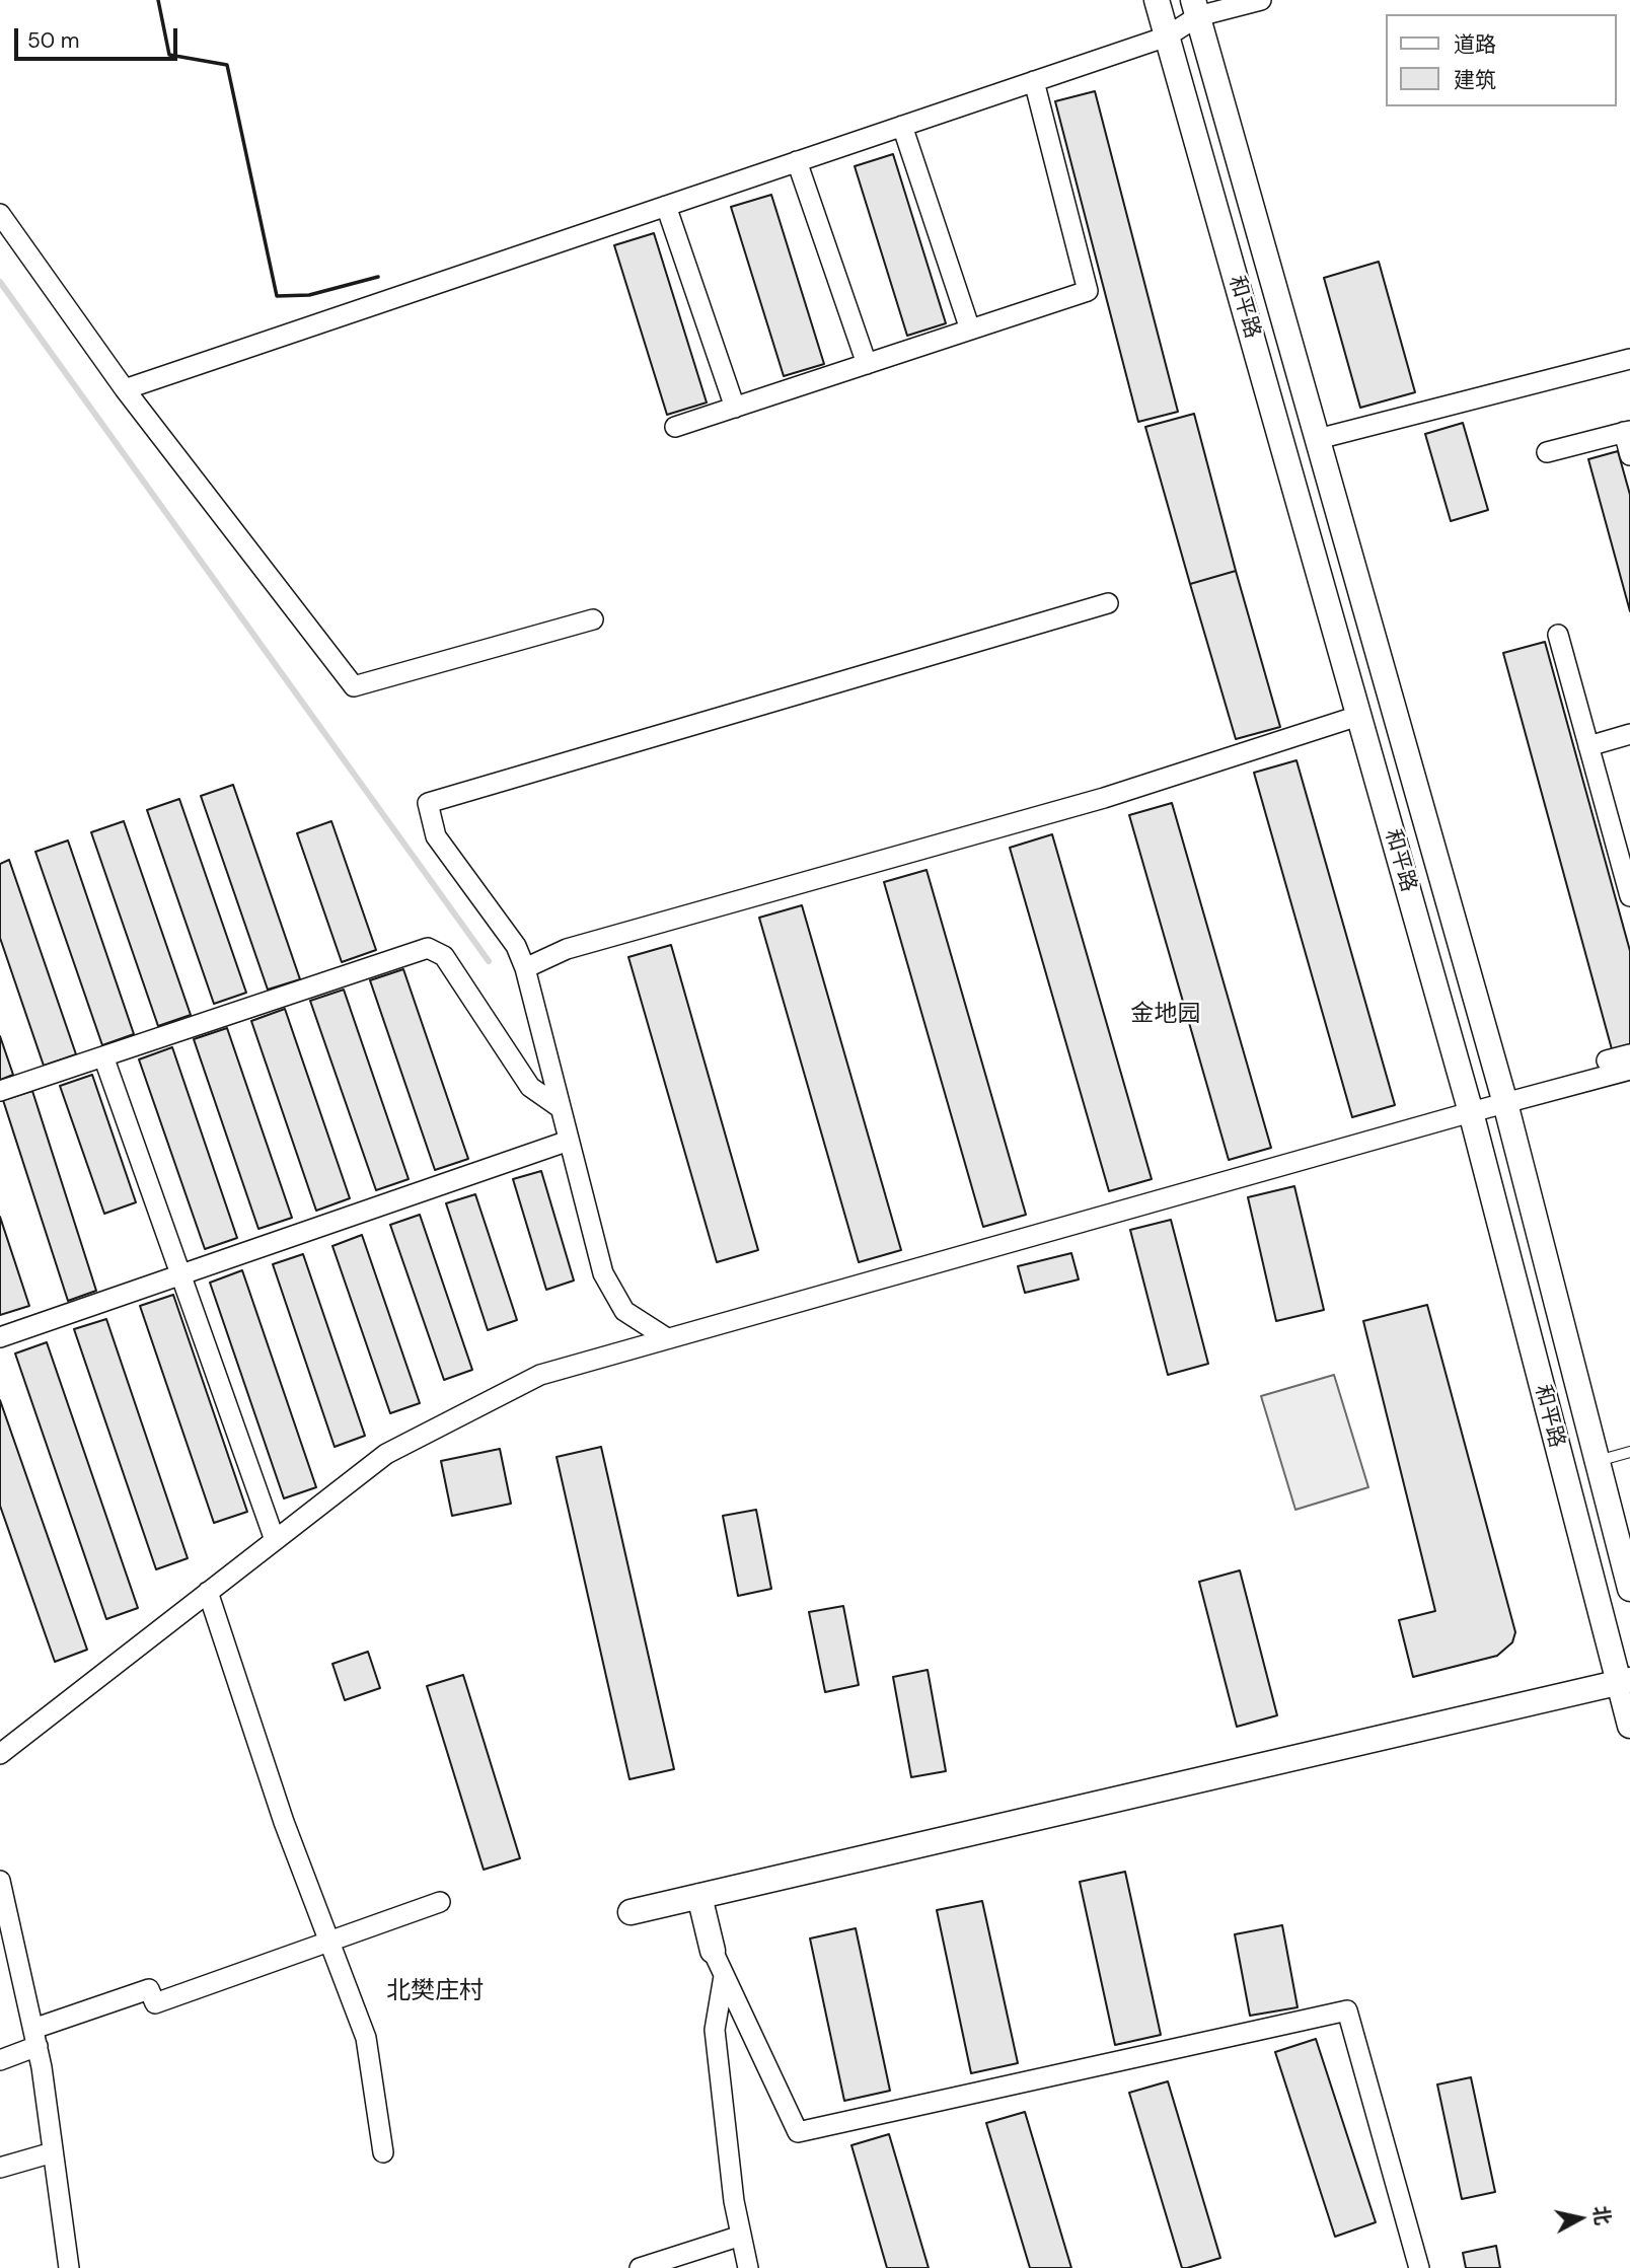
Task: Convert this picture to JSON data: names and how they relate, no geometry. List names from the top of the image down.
{
  "streets": {
    "street": ["和平路"]
  },
  "districts": ["金地园", "北樊庄村"],
  "legend": ["道路", "建筑"],
  "scale_bar": "50 m",
  "north": "right"
}
